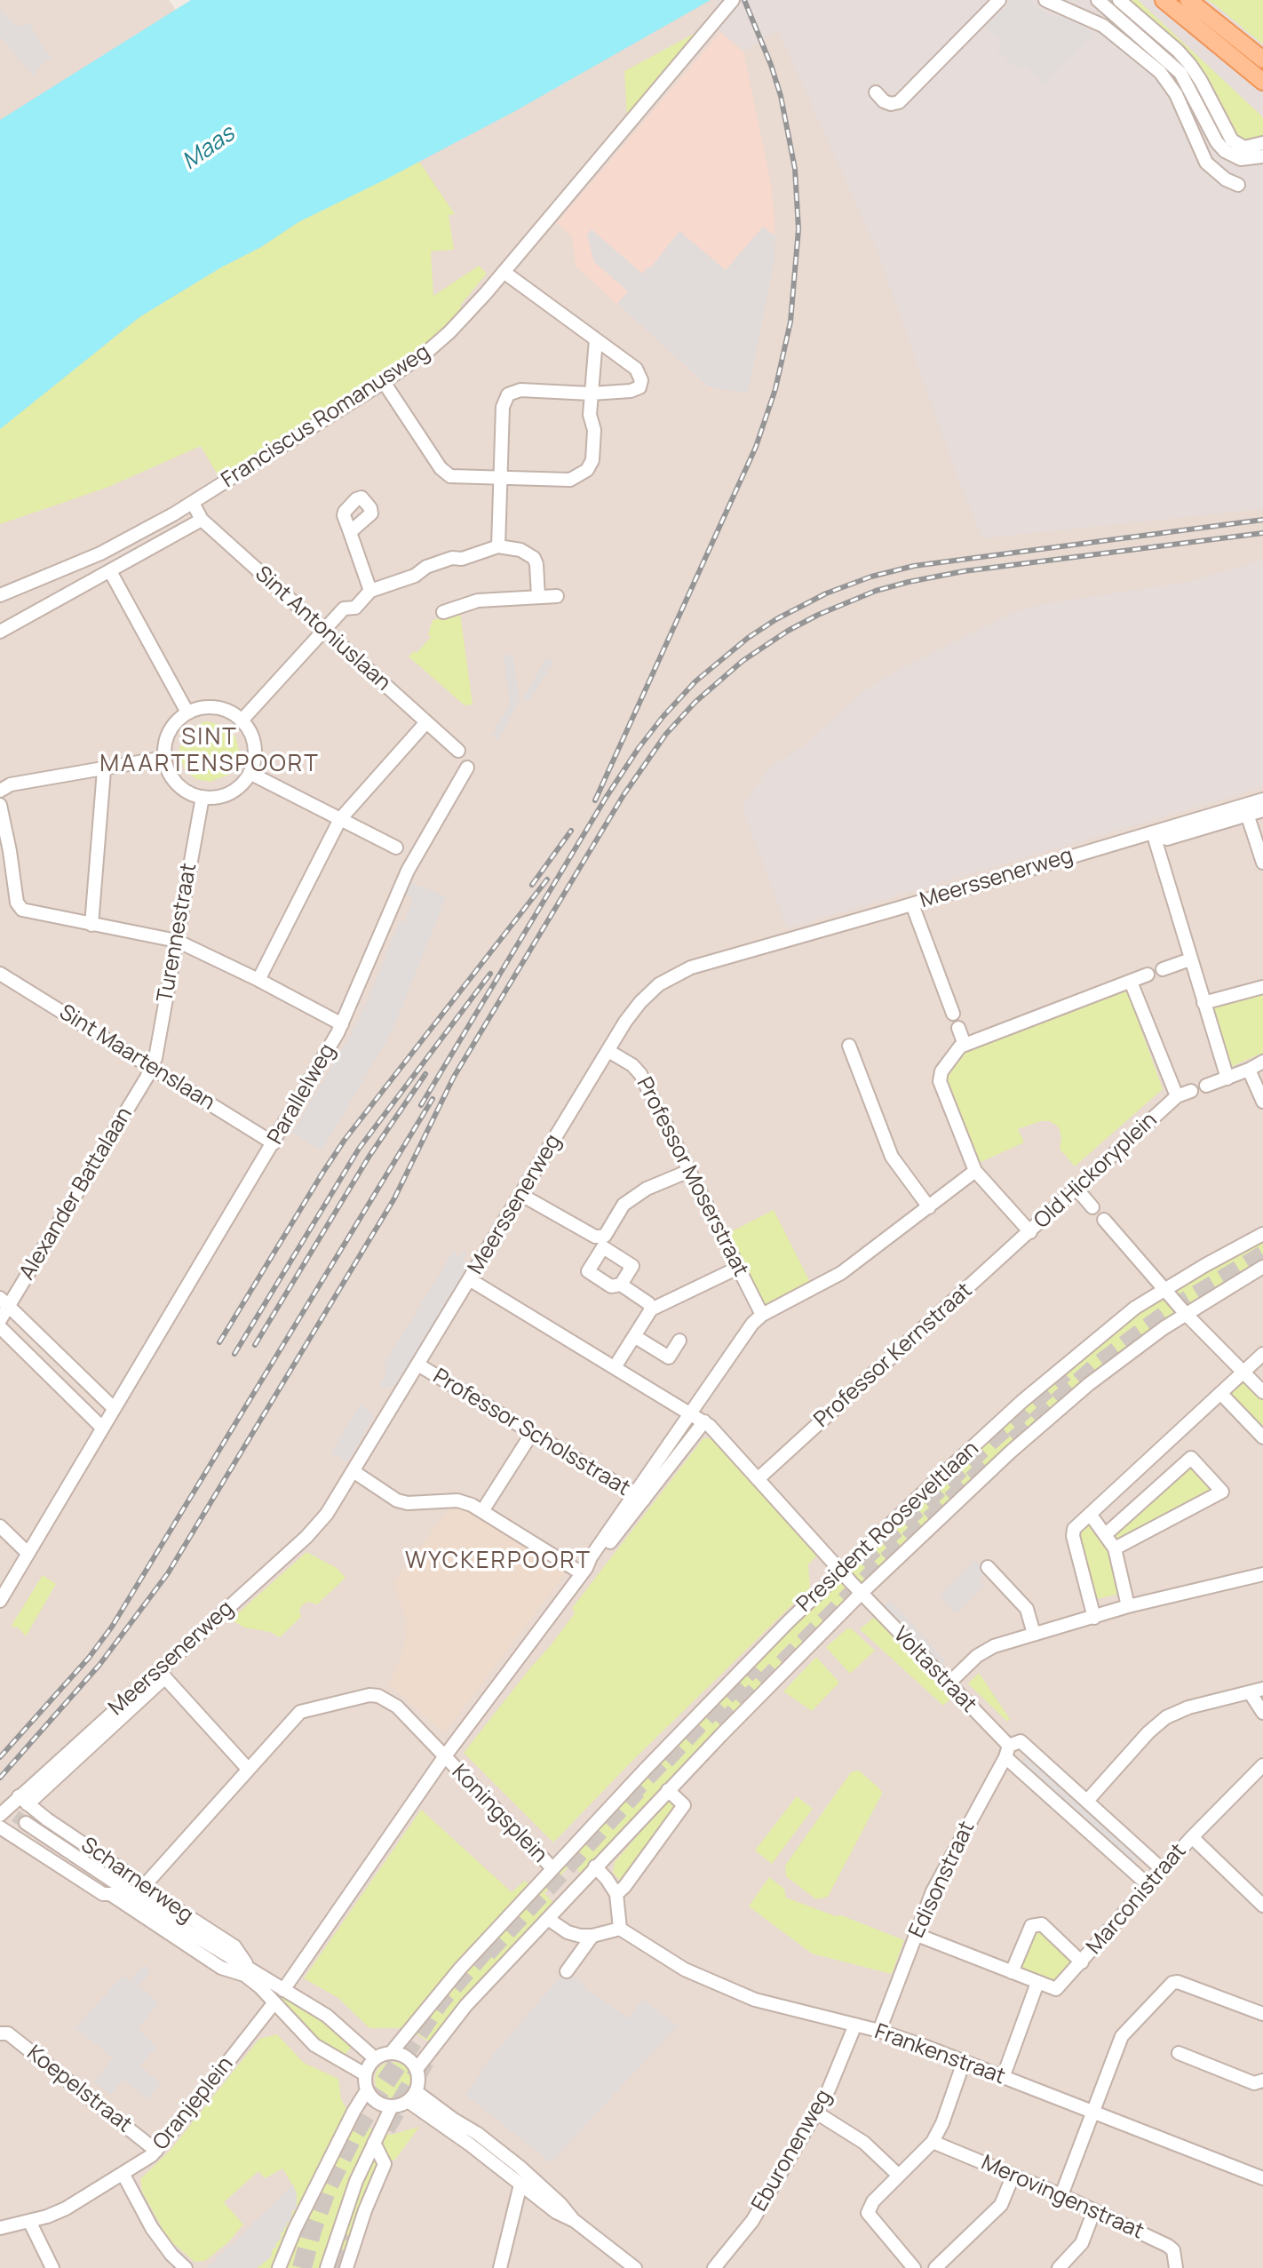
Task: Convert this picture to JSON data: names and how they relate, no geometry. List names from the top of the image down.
{
  "streets": {
    "street": [
      "Franciscus Romanusweg",
      "Sint Antoniuslaan",
      "Meerssenerweg",
      "Turennestraat",
      "Sint Maartenslaan",
      "Parallelweg",
      "Old Hickoryplein",
      "Professor Moserstraat",
      "Alexander Battalaan",
      "Professor Kernstraat",
      "Professor Scholsstraat",
      "President Rooseveltlaan",
      "Voltastraat",
      "Koningsplein",
      "Edisonstraat",
      "Scharnerweg",
      "Marconistraat",
      "Frankenstraat",
      "Koepelstraat",
      "Oranjeplein",
      "Eburonenweg",
      "Merovingenstraat"
    ]
  },
  "crossings": [
    ["Franciscus Romanusweg", "Sint Antoniuslaan"],
    ["Meerssenerweg", "Professor Moserstraat"],
    ["Meerssenerweg", "Professor Scholsstraat"],
    ["Meerssenerweg", "Voltastraat"],
    ["Meerssenerweg", "Scharnerweg"],
    ["Turennestraat", "Sint Maartenslaan"],
    ["Turennestraat", "Alexander Battalaan"],
    ["Sint Maartenslaan", "Parallelweg"],
    ["Sint Maartenslaan", "Alexander Battalaan"],
    ["Old Hickoryplein", "Professor Kernstraat"],
    ["Professor Kernstraat", "Voltastraat"],
    ["President Rooseveltlaan", "Voltastraat"],
    ["President Rooseveltlaan", "Koningsplein"],
    ["Voltastraat", "Edisonstraat"],
    ["Voltastraat", "Marconistraat"],
    ["Koningsplein", "Scharnerweg"],
    ["Edisonstraat", "Frankenstraat"],
    ["Scharnerweg", "Oranjeplein"],
    ["Frankenstraat", "Eburonenweg"],
    ["Koepelstraat", "Oranjeplein"]
  ],
  "districts": ["SINT MAARTENSPOORT", "WYCKERPOORT"],
  "water": ["Maas"]
}
